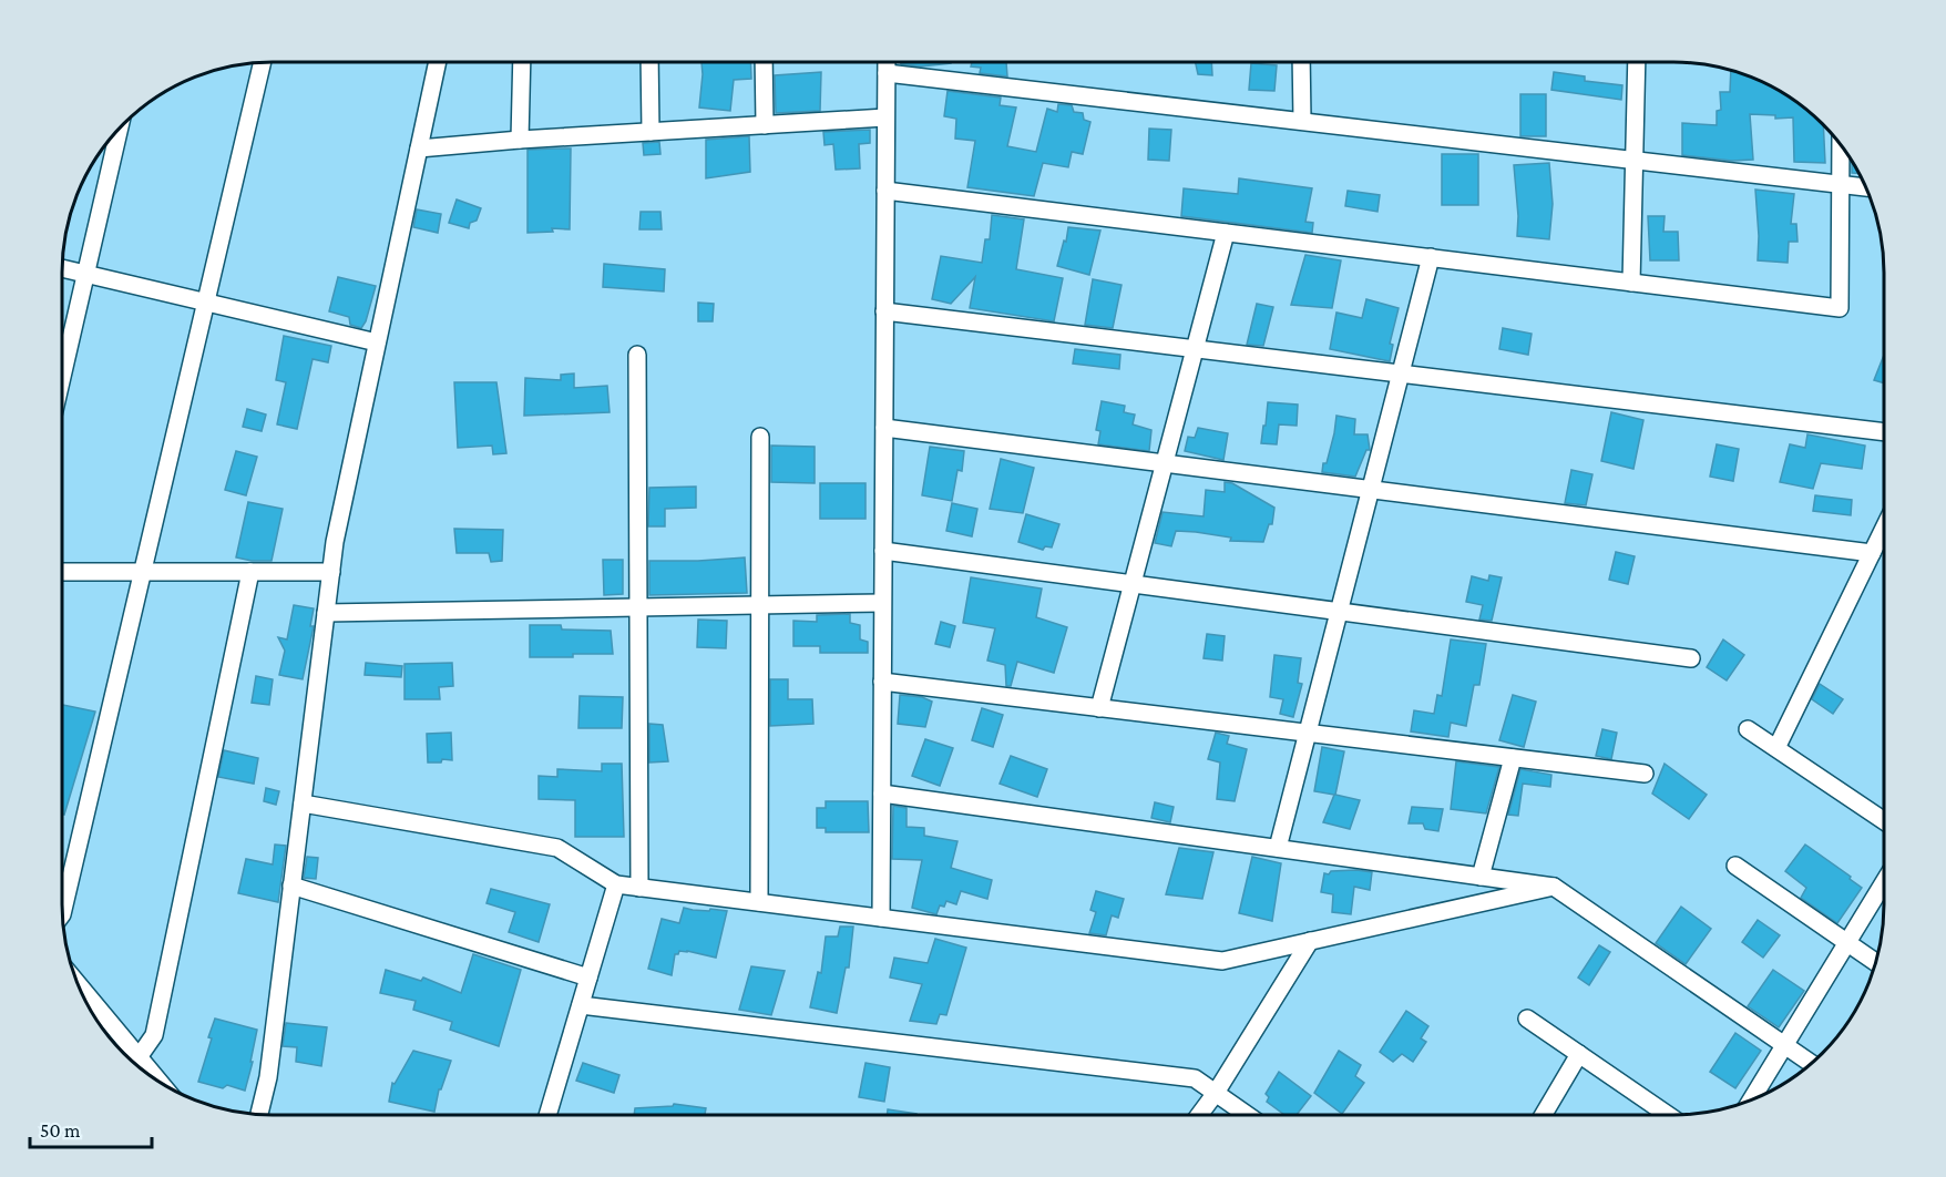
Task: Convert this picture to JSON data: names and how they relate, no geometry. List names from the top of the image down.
{
  "scale_bar": "50 m"
}
